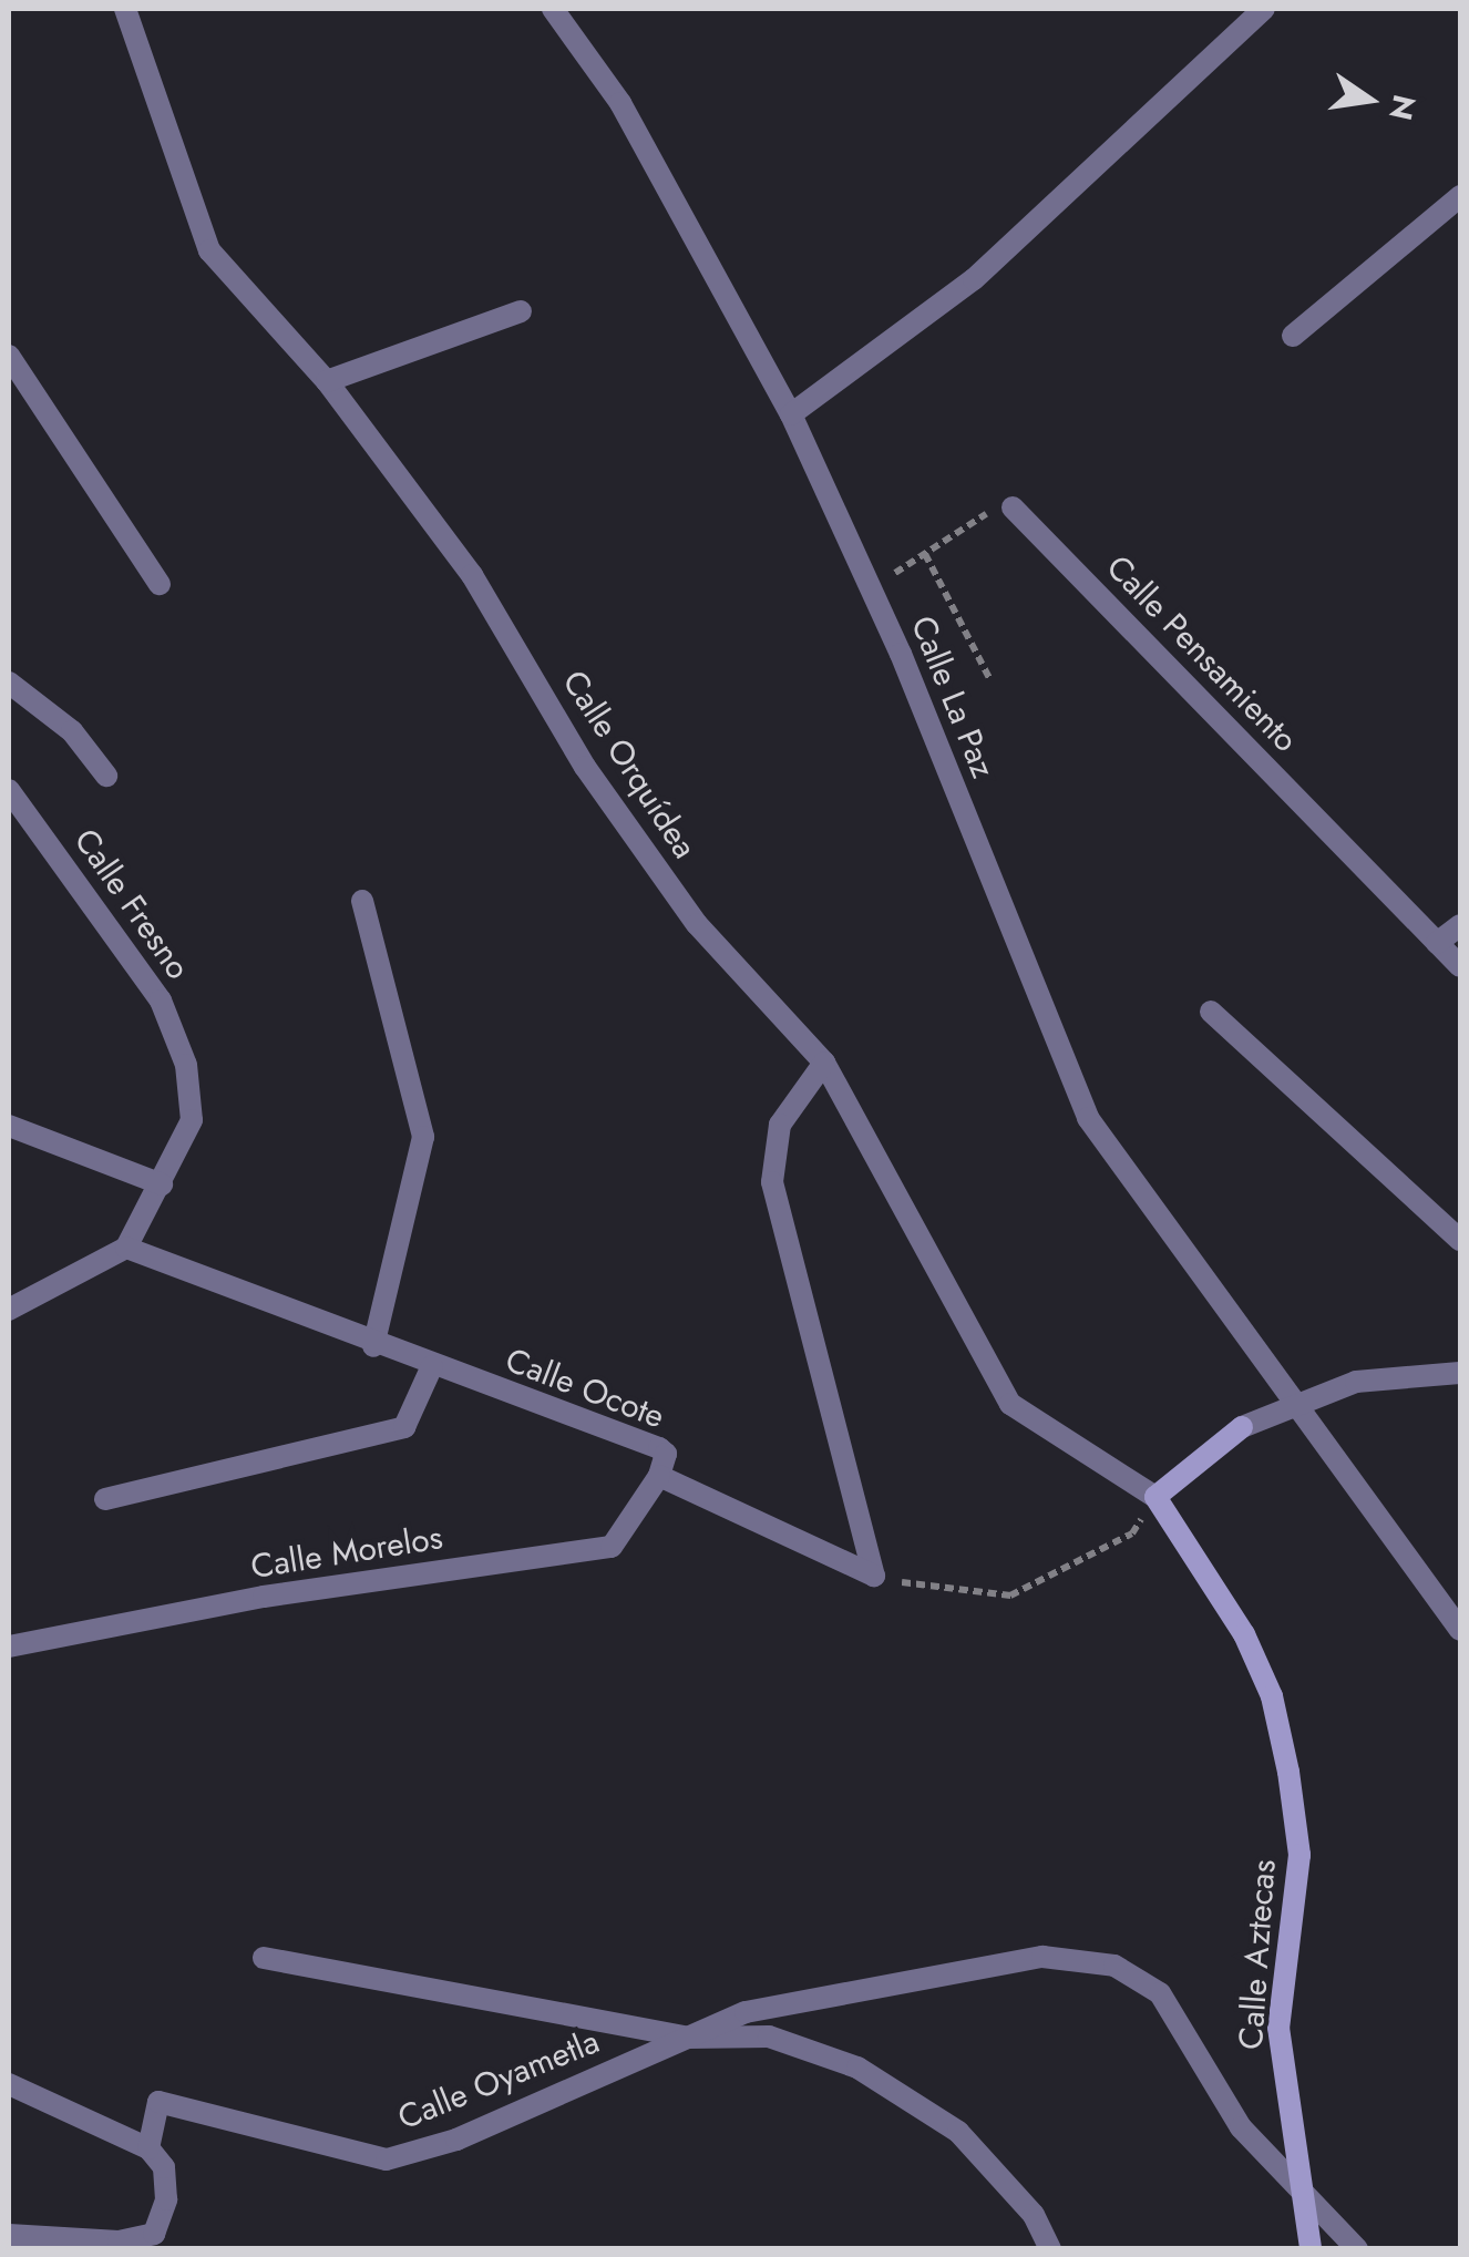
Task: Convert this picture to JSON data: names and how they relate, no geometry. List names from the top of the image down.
{
  "streets": {
    "street": [
      "Calle Pensamiento",
      "Calle La Paz",
      "Calle Orquídea",
      "Calle Fresno",
      "Calle Ocote",
      "Calle Morelos",
      "Calle Aztecas",
      "Calle Oyametla"
    ]
  },
  "crossings": [
    ["Calle Orquídea", "Calle Aztecas"],
    ["Calle Fresno", "Calle Ocote"],
    ["Calle Ocote", "Calle Morelos"]
  ],
  "north": "right"
}
